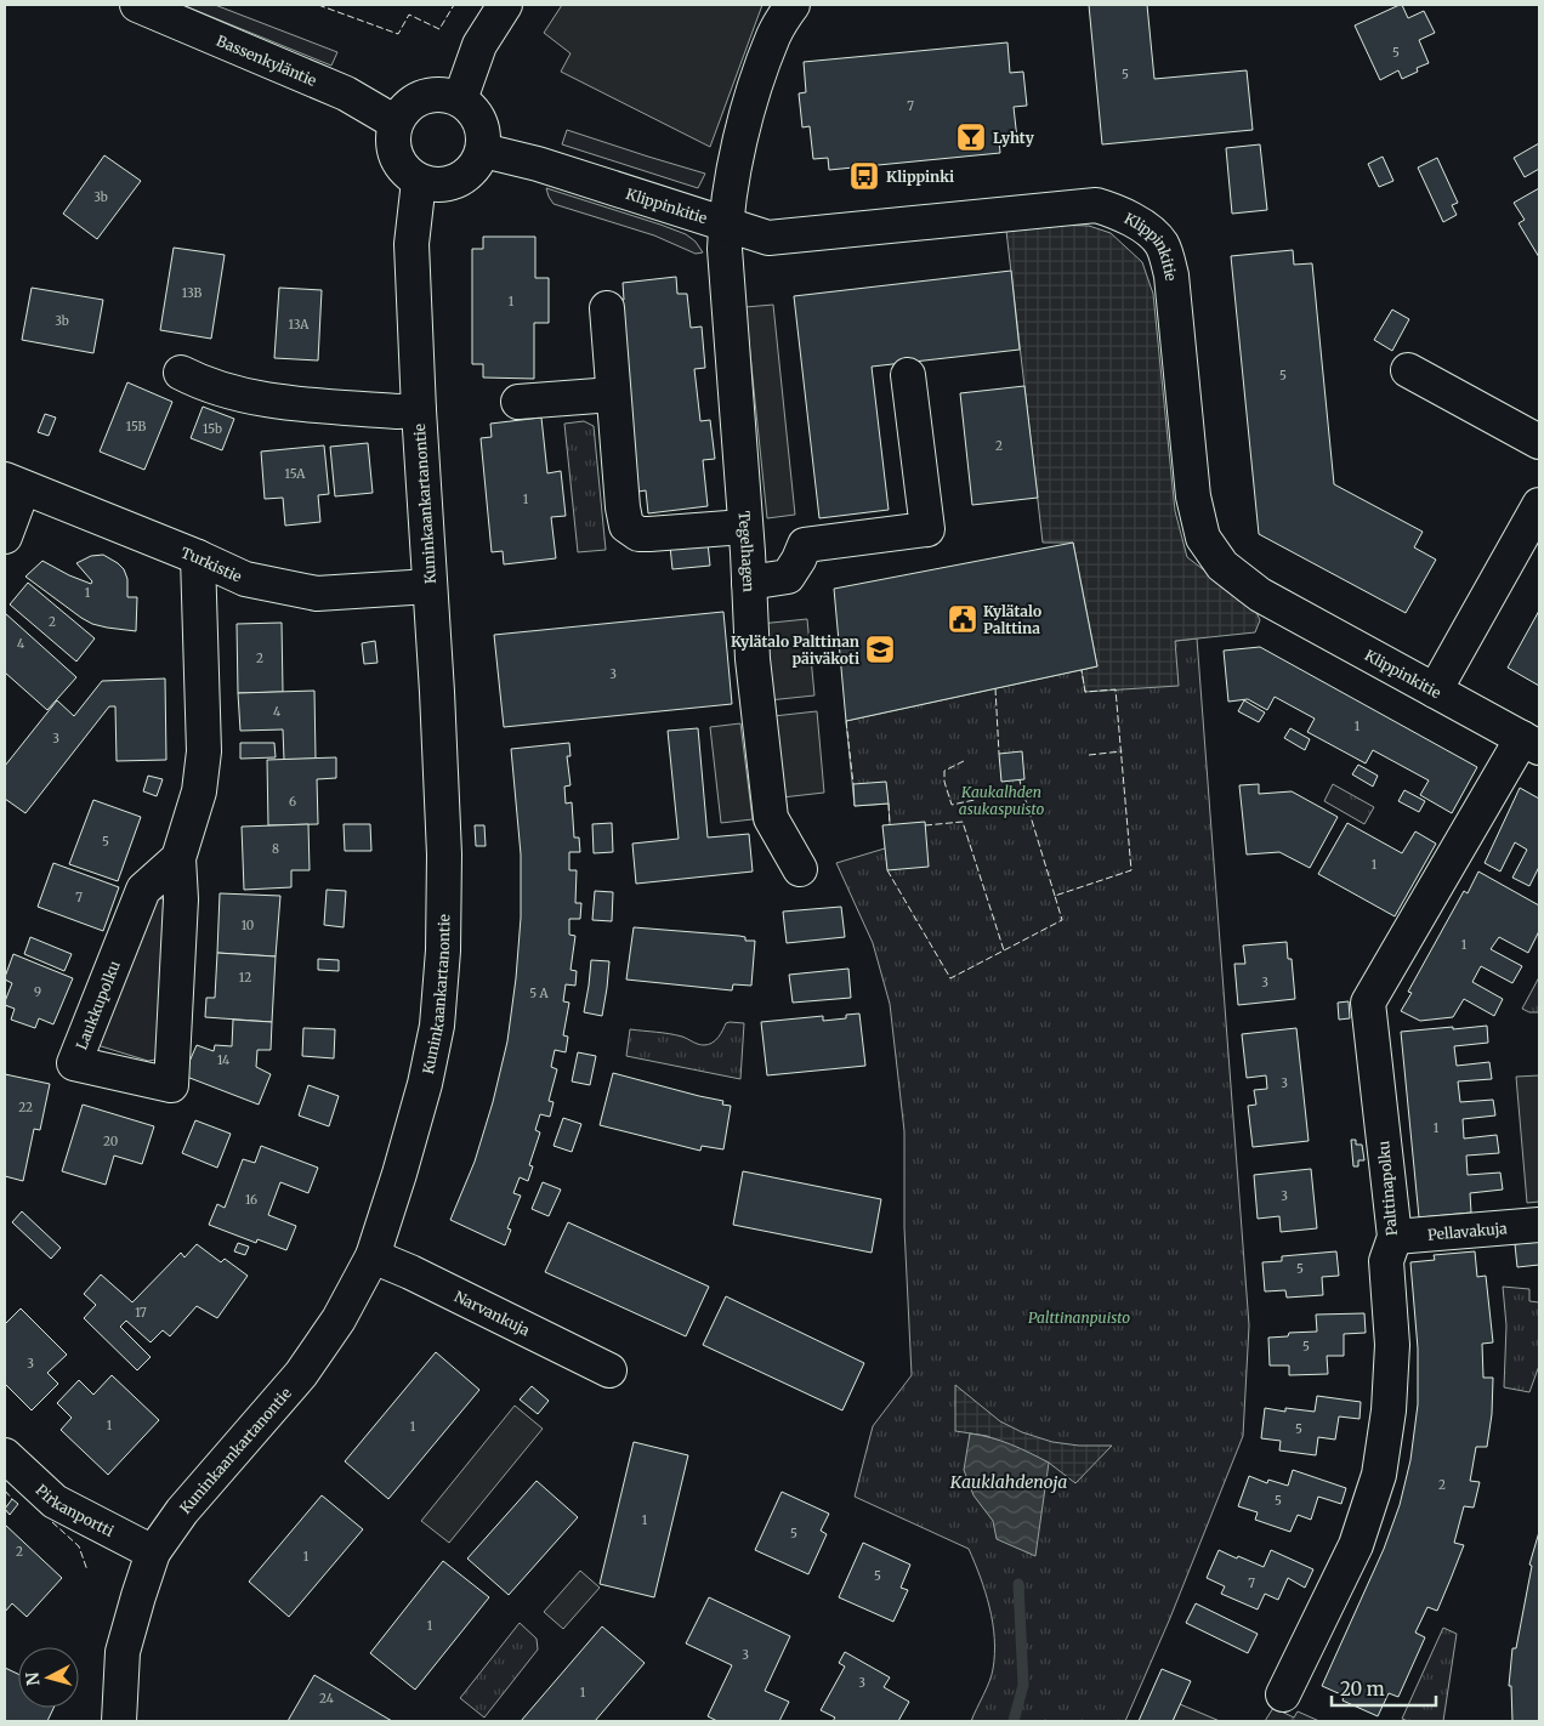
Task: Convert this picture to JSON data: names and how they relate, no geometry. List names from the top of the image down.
{
  "streets": {
    "street": [
      "Bassenkyläntie",
      "Klippinkitie",
      "Kuninkaankartanontie",
      "Tegelhagen",
      "Turkistie",
      "Laukkupolku",
      "Palttinapolku",
      "Pellavakuja",
      "Narvankuja",
      "Pirkanportti"
    ]
  },
  "crossings": [
    ["Bassenkyläntie", "Klippinkitie"],
    ["Bassenkyläntie", "Kuninkaankartanontie"],
    ["Klippinkitie", "Kuninkaankartanontie"],
    ["Klippinkitie", "Tegelhagen"],
    ["Klippinkitie", "Palttinapolku"],
    ["Kuninkaankartanontie", "Turkistie"],
    ["Kuninkaankartanontie", "Narvankuja"],
    ["Kuninkaankartanontie", "Pirkanportti"],
    ["Turkistie", "Laukkupolku"],
    ["Palttinapolku", "Pellavakuja"]
  ],
  "water": ["Kauklahdenoja"],
  "parks": ["Kaukalhden asukaspuisto", "Palttinanpuisto"],
  "places": {
    "bar": ["Lyhty"],
    "bus stop": ["Klippinki"],
    "public building": ["Kylätalo Palttina"],
    "school or university": ["Kylätalo Palttinan päiväkoti"]
  },
  "house_numbers": [
    "5",
    "5",
    "7",
    "3b",
    "13B",
    "1",
    "3b",
    "13A",
    "5",
    "15B",
    "15b",
    "2",
    "15A",
    "1",
    "1",
    "2",
    "4",
    "2",
    "3",
    "4",
    "1",
    "3",
    "6",
    "5",
    "8",
    "1",
    "7",
    "10",
    "1",
    "12",
    "3",
    "9",
    "5 A",
    "14",
    "3",
    "22",
    "1",
    "20",
    "3",
    "16",
    "5",
    "17",
    "5",
    "3",
    "1",
    "1",
    "5",
    "2",
    "5",
    "1",
    "5",
    "2",
    "1",
    "5",
    "7",
    "1",
    "3",
    "3",
    "1",
    "24"
  ],
  "scale_bar": "20 m",
  "north": "left"
}
